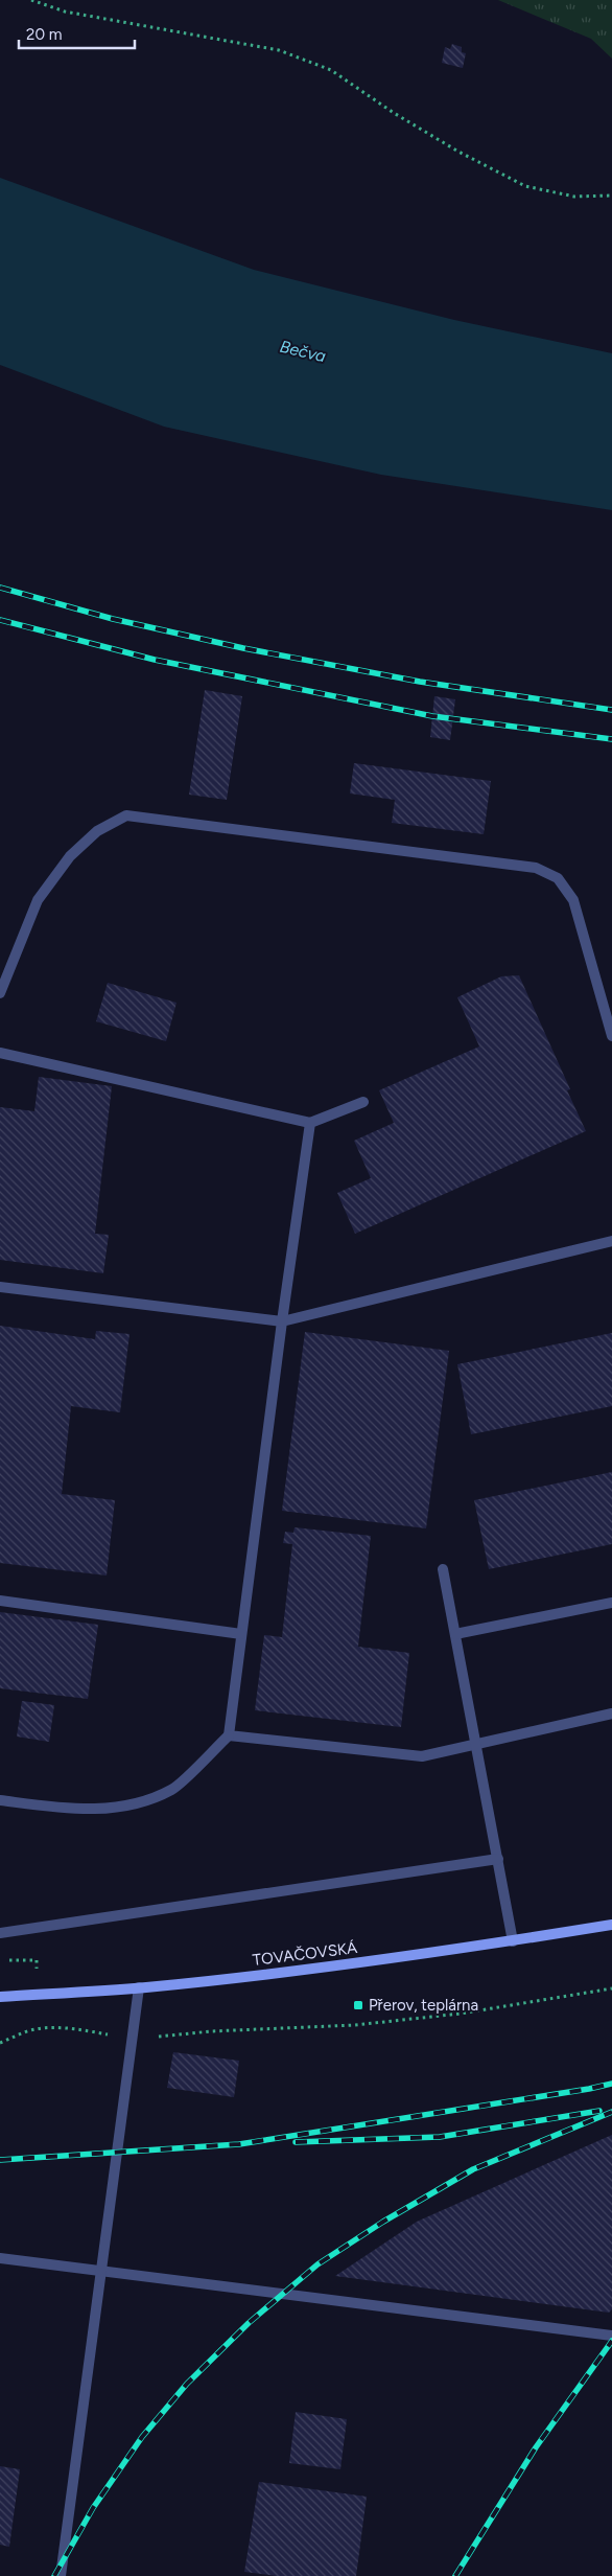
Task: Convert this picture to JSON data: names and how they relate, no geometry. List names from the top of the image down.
{
  "streets": {
    "main road": ["TOVAČOVSKÁ"]
  },
  "water": ["Bečva"],
  "places": {
    "transit": ["Přerov, teplárna"]
  },
  "scale_bar": "20 m"
}
